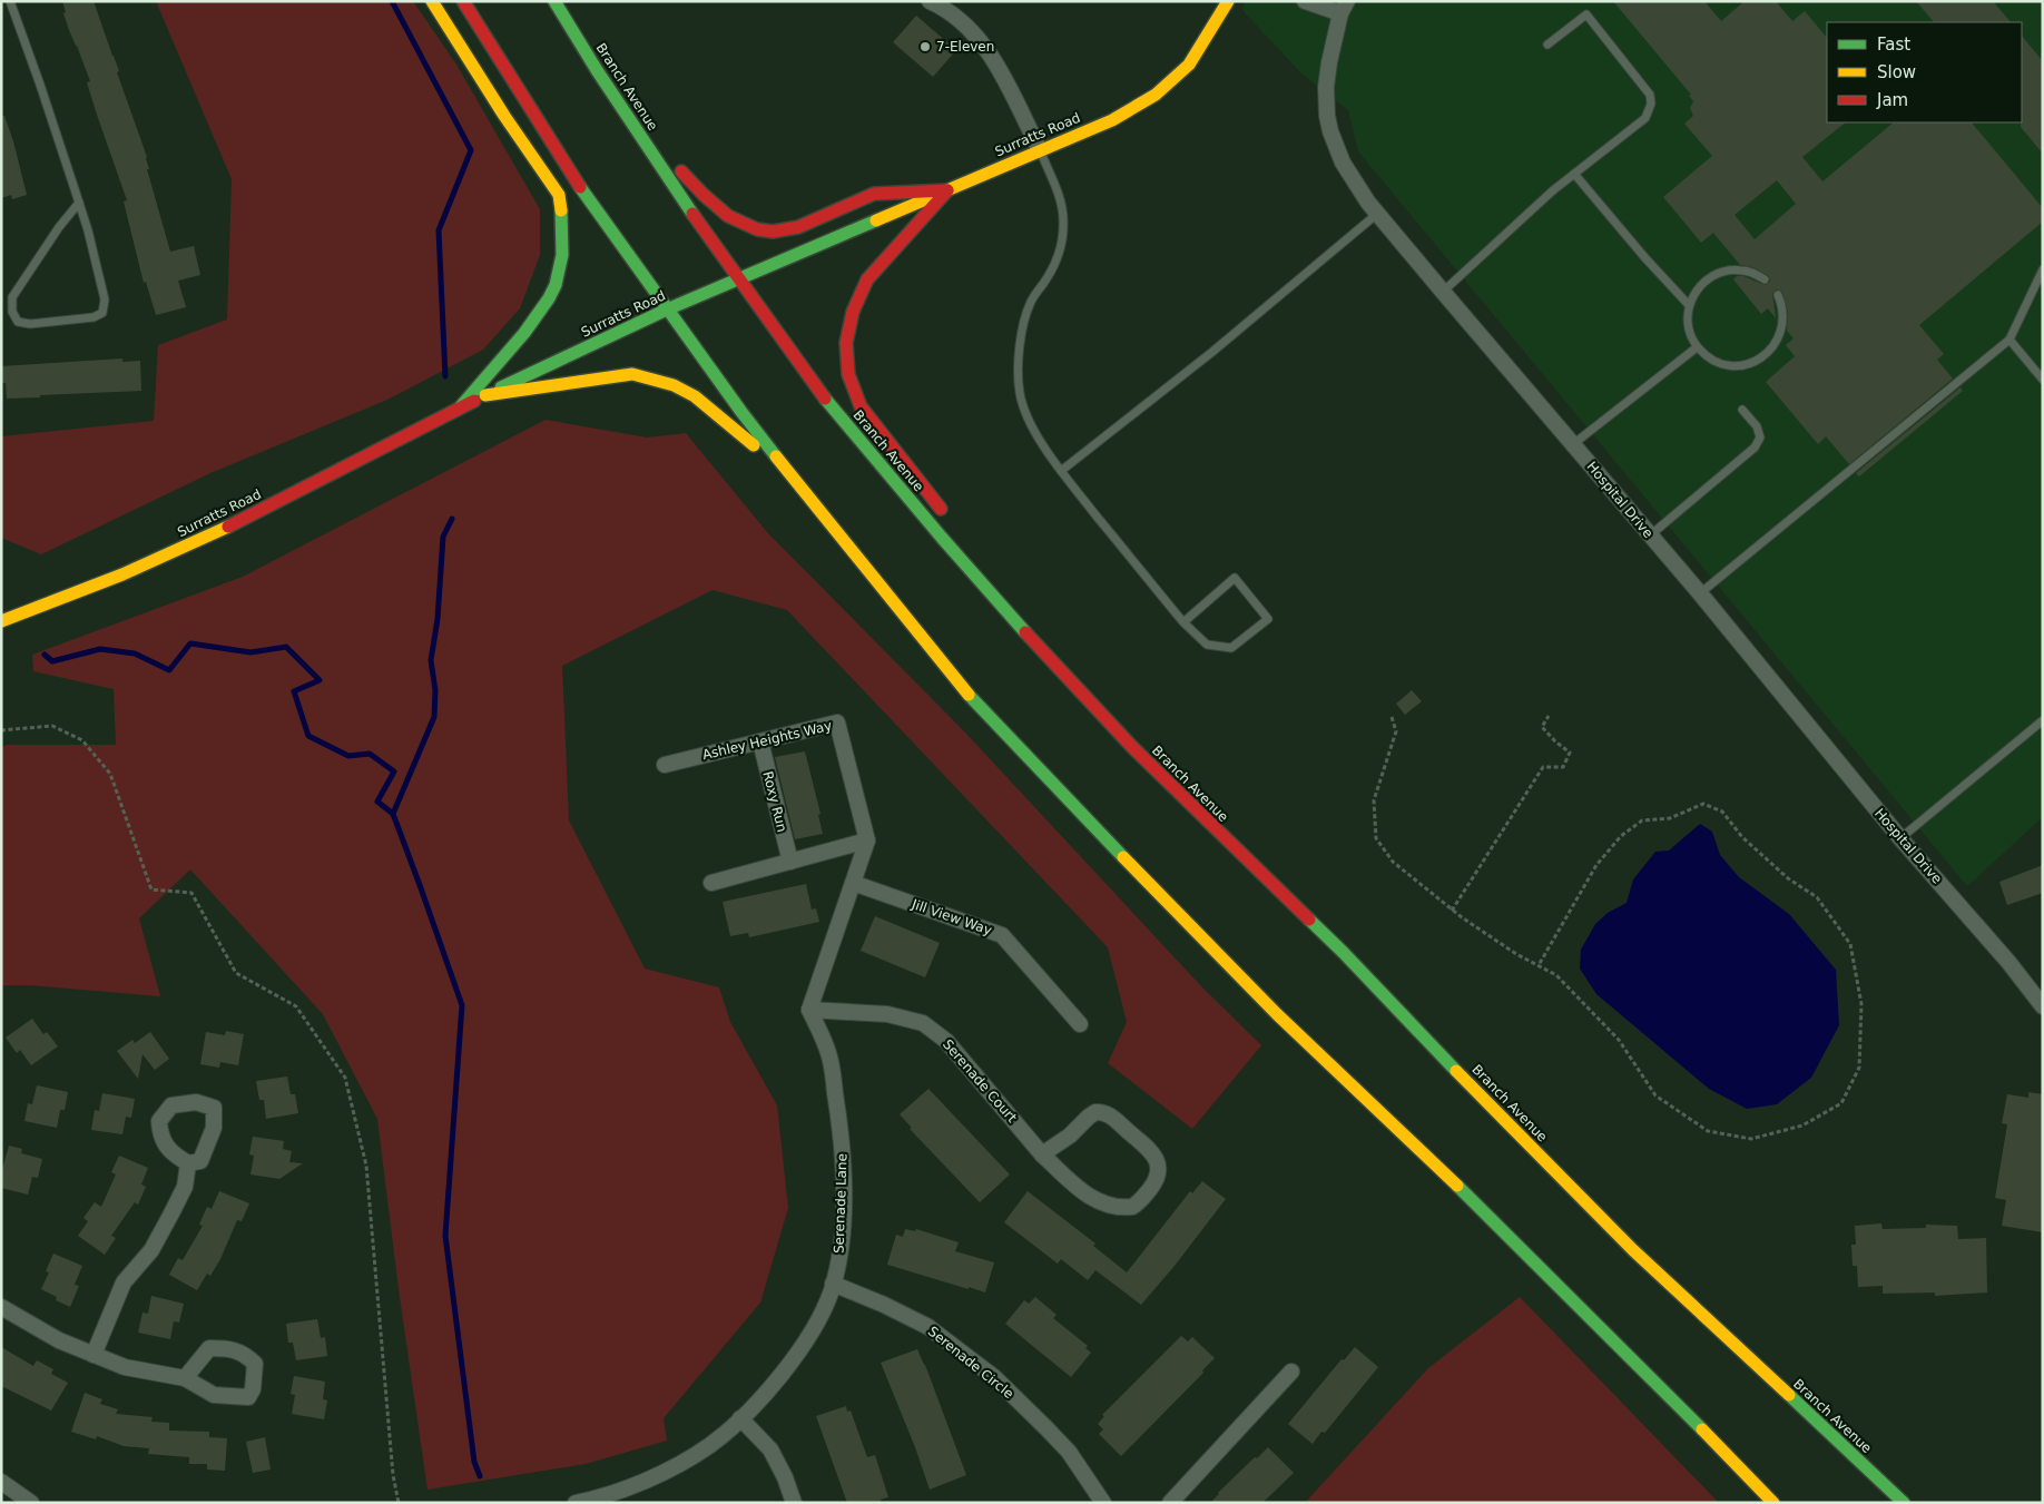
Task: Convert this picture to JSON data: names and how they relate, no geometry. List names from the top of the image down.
{
  "streets": {
    "main road": ["Branch Avenue", "Surratts Road"],
    "street": [
      "Hospital Drive",
      "Ashley Heights Way",
      "Roxy Run",
      "Jill View Way",
      "Serenade Court",
      "Serenade Lane",
      "Serenade Circle"
    ]
  },
  "crossings": [
    ["Branch Avenue", "Surratts Road"],
    ["Ashley Heights Way", "Roxy Run"],
    ["Serenade Court", "Serenade Lane"],
    ["Serenade Lane", "Serenade Circle"]
  ],
  "places": ["7-Eleven"],
  "legend": ["Fast", "Slow", "Jam"]
}
